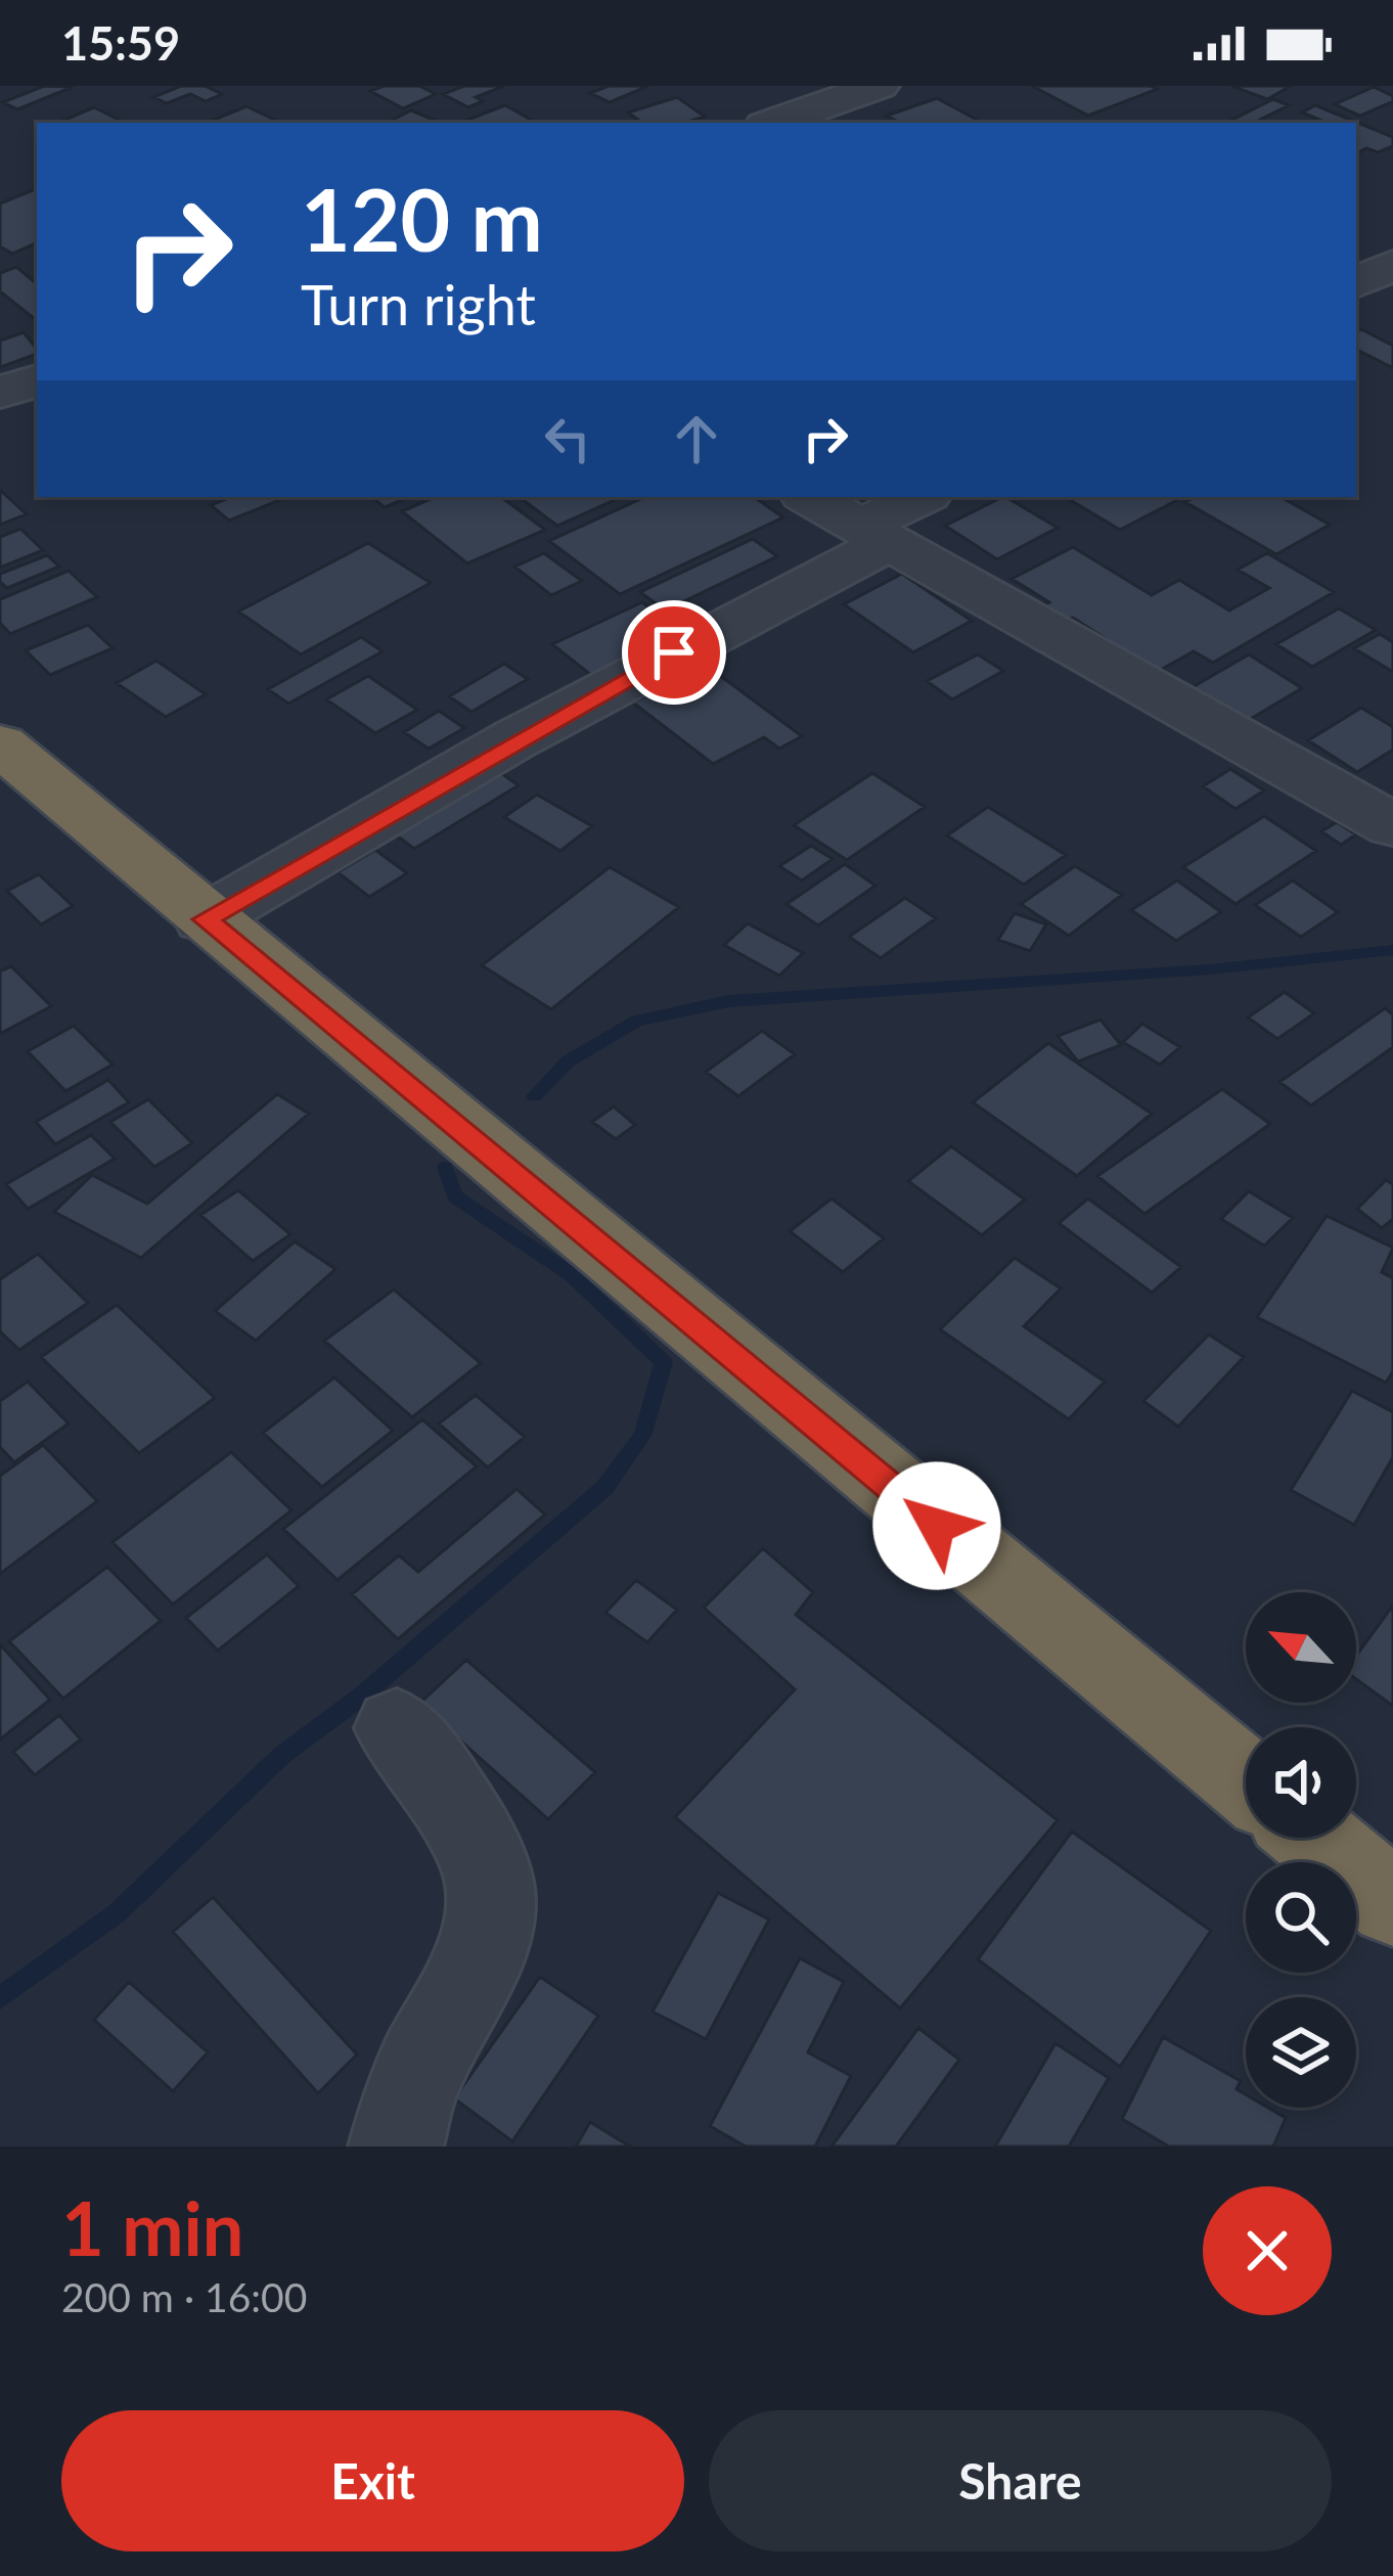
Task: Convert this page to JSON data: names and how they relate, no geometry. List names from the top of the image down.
{
  "north": "top left",
  "page": {
    "status": "15:59",
    "turn": ["120 m", "Turn right"],
    "heading": ["1 min", "200 m · 16:00"],
    "buttons": ["Exit", "Share"]
  }
}
